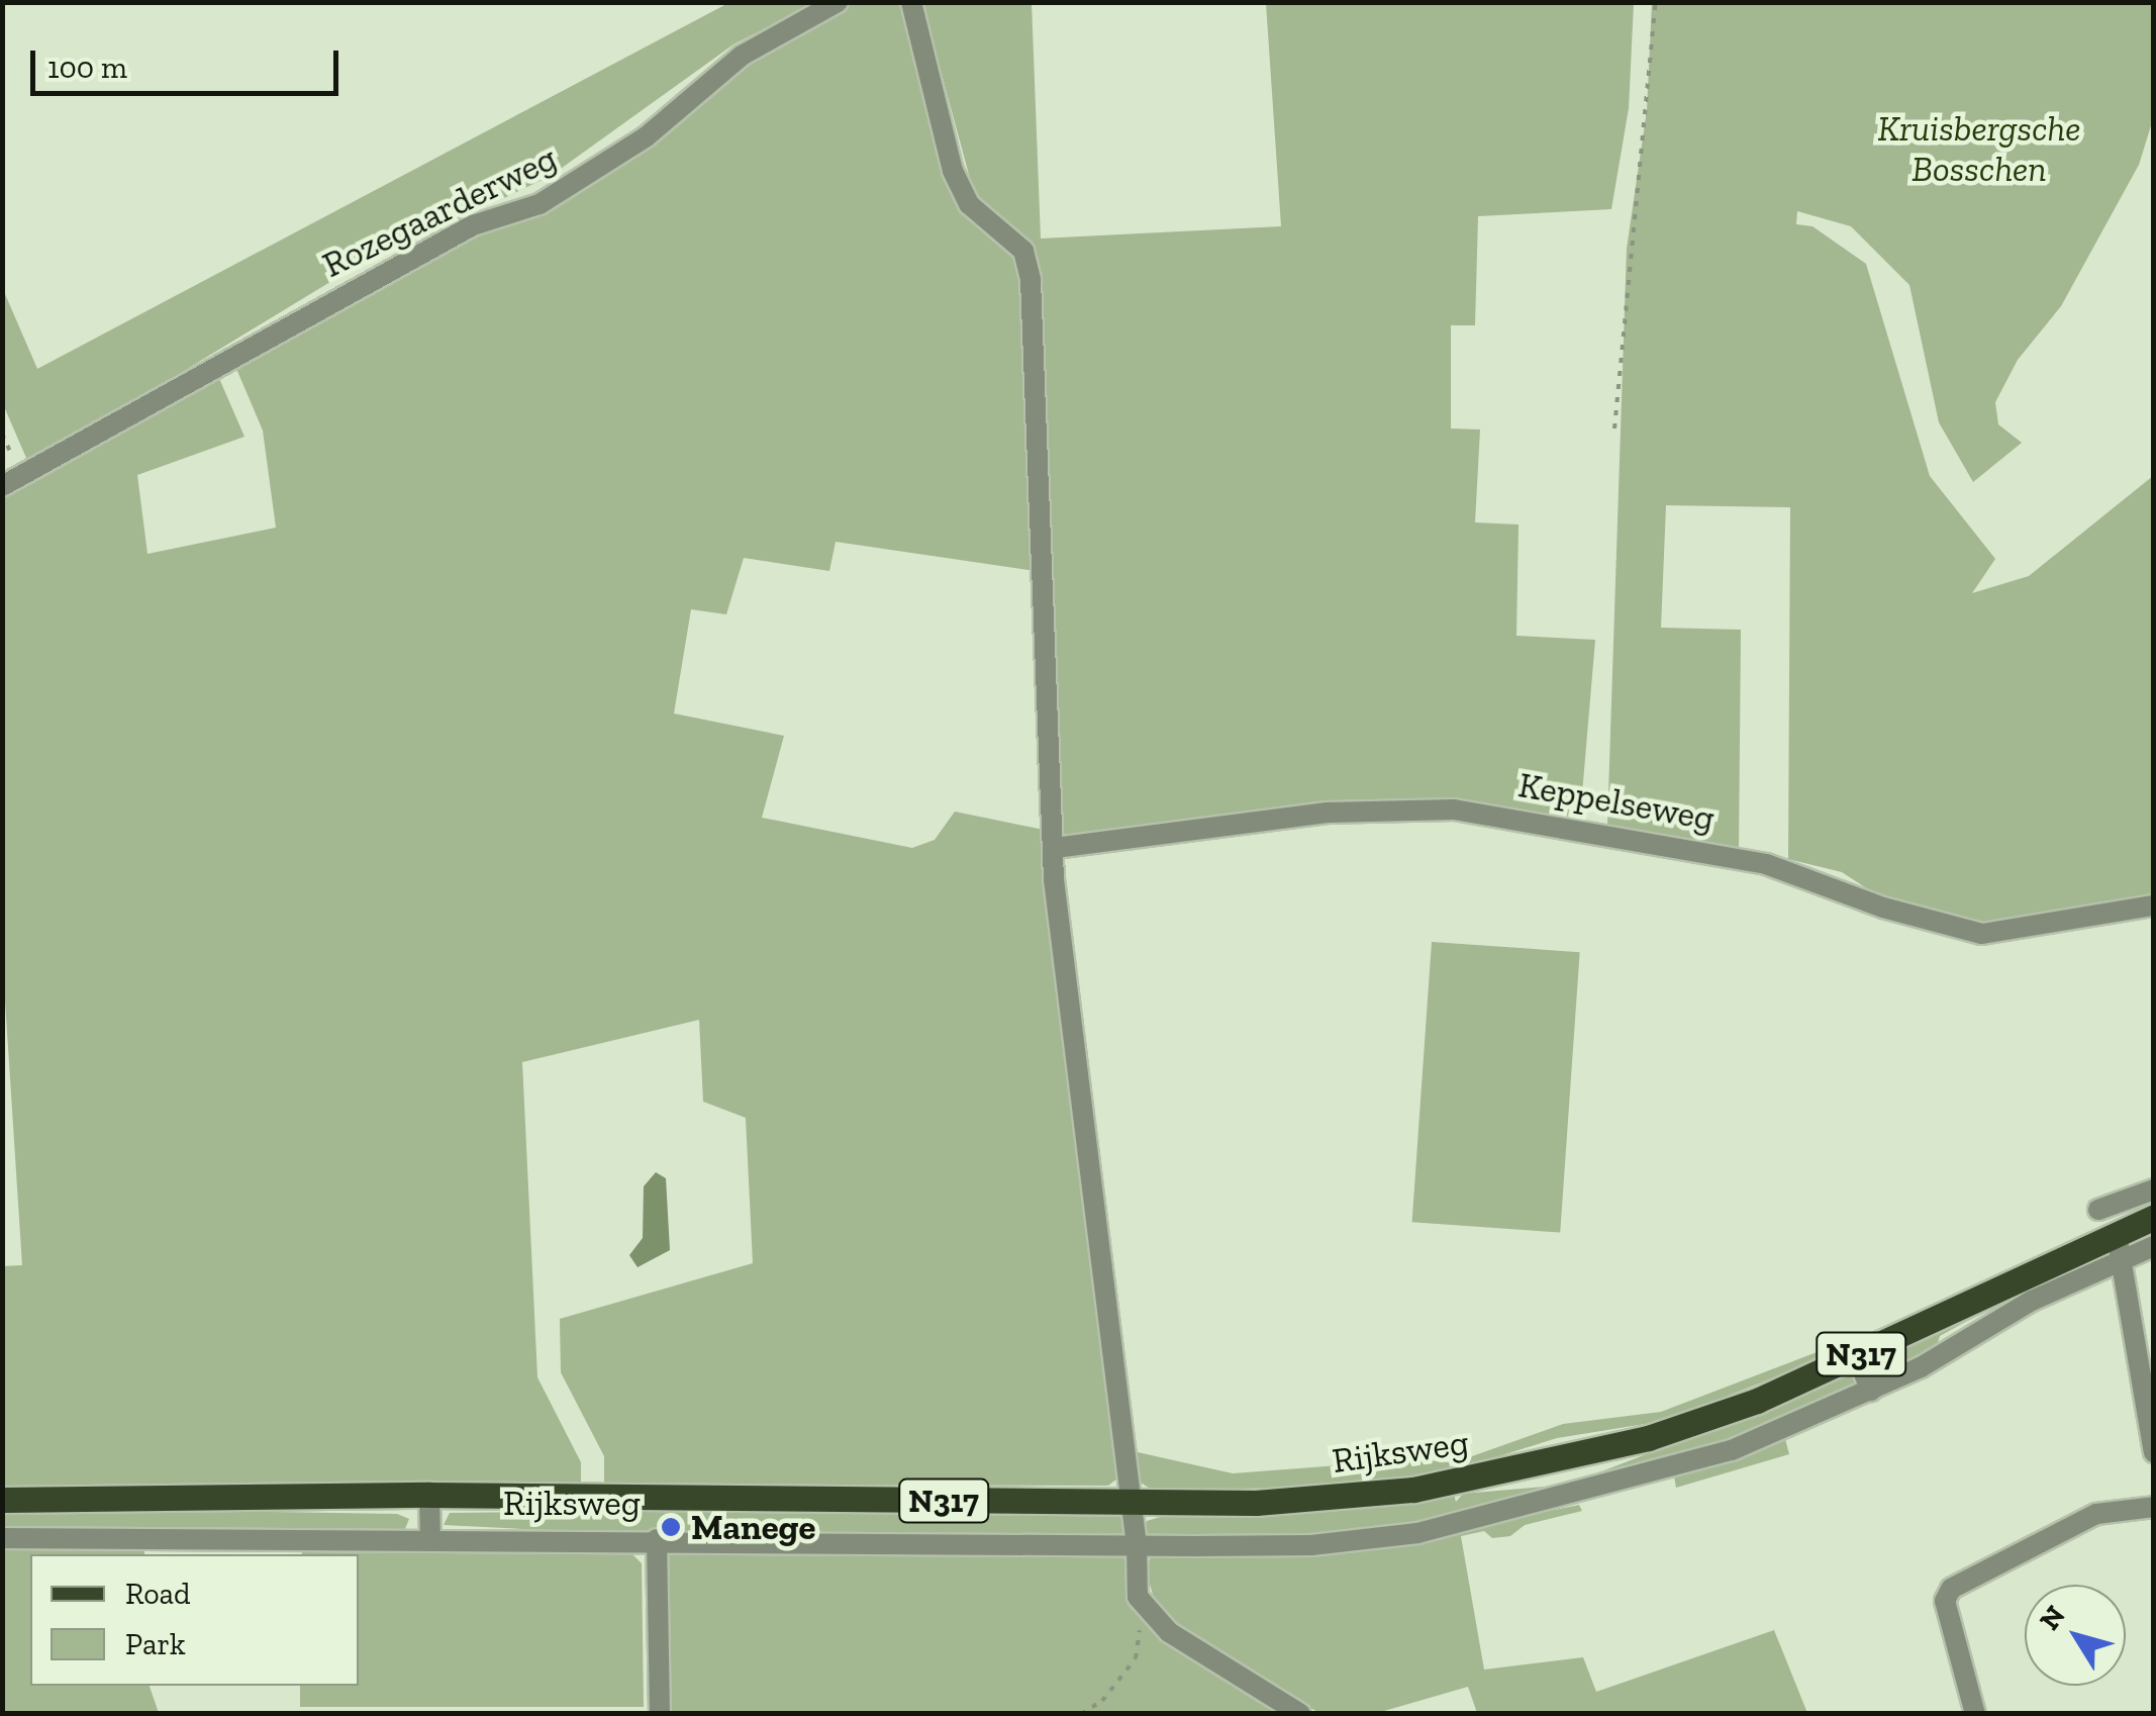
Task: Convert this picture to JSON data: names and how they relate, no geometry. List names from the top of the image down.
{
  "streets": {
    "main road": ["N317", "Rijksweg"],
    "street": ["Rozegaarderweg", "Keppelseweg"]
  },
  "crossings": [
    ["N317", "Rijksweg"]
  ],
  "parks": ["Kruisbergsche Bosschen"],
  "places": ["Manege"],
  "legend": ["Road", "Park"],
  "scale_bar": "100 m",
  "north": "top left"
}
